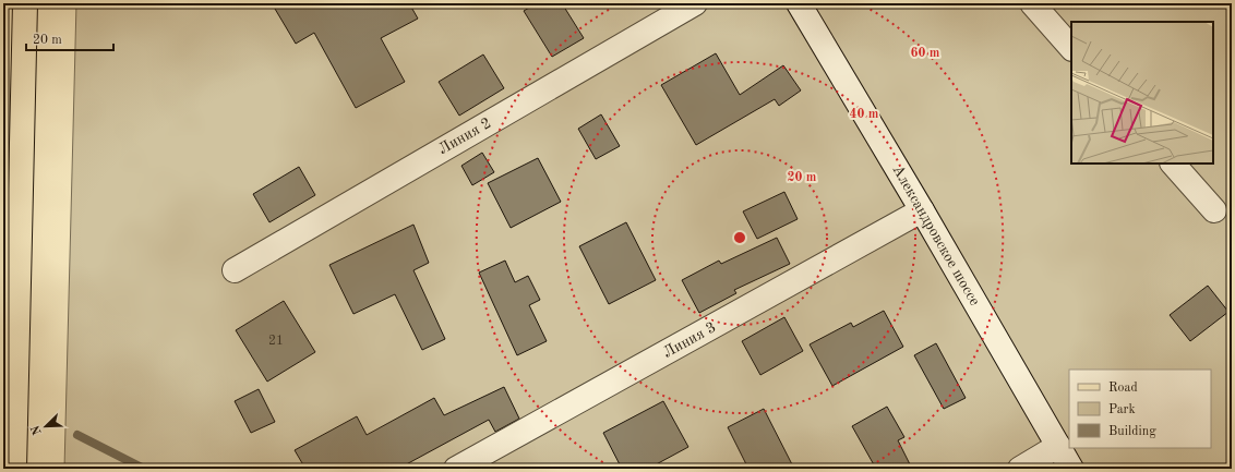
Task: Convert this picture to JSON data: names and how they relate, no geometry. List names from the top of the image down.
{
  "streets": {
    "street": ["Линия 2", "Александровское шоссе", "Линия 3"]
  },
  "crossings": [
    ["Александровское шоссе", "Линия 3"]
  ],
  "house_numbers": ["21"],
  "legend": ["Road", "Park", "Building"],
  "scale_bar": "20 m",
  "north": "bottom left",
  "rings": ["60 m", "40 m", "20 m"]
}
